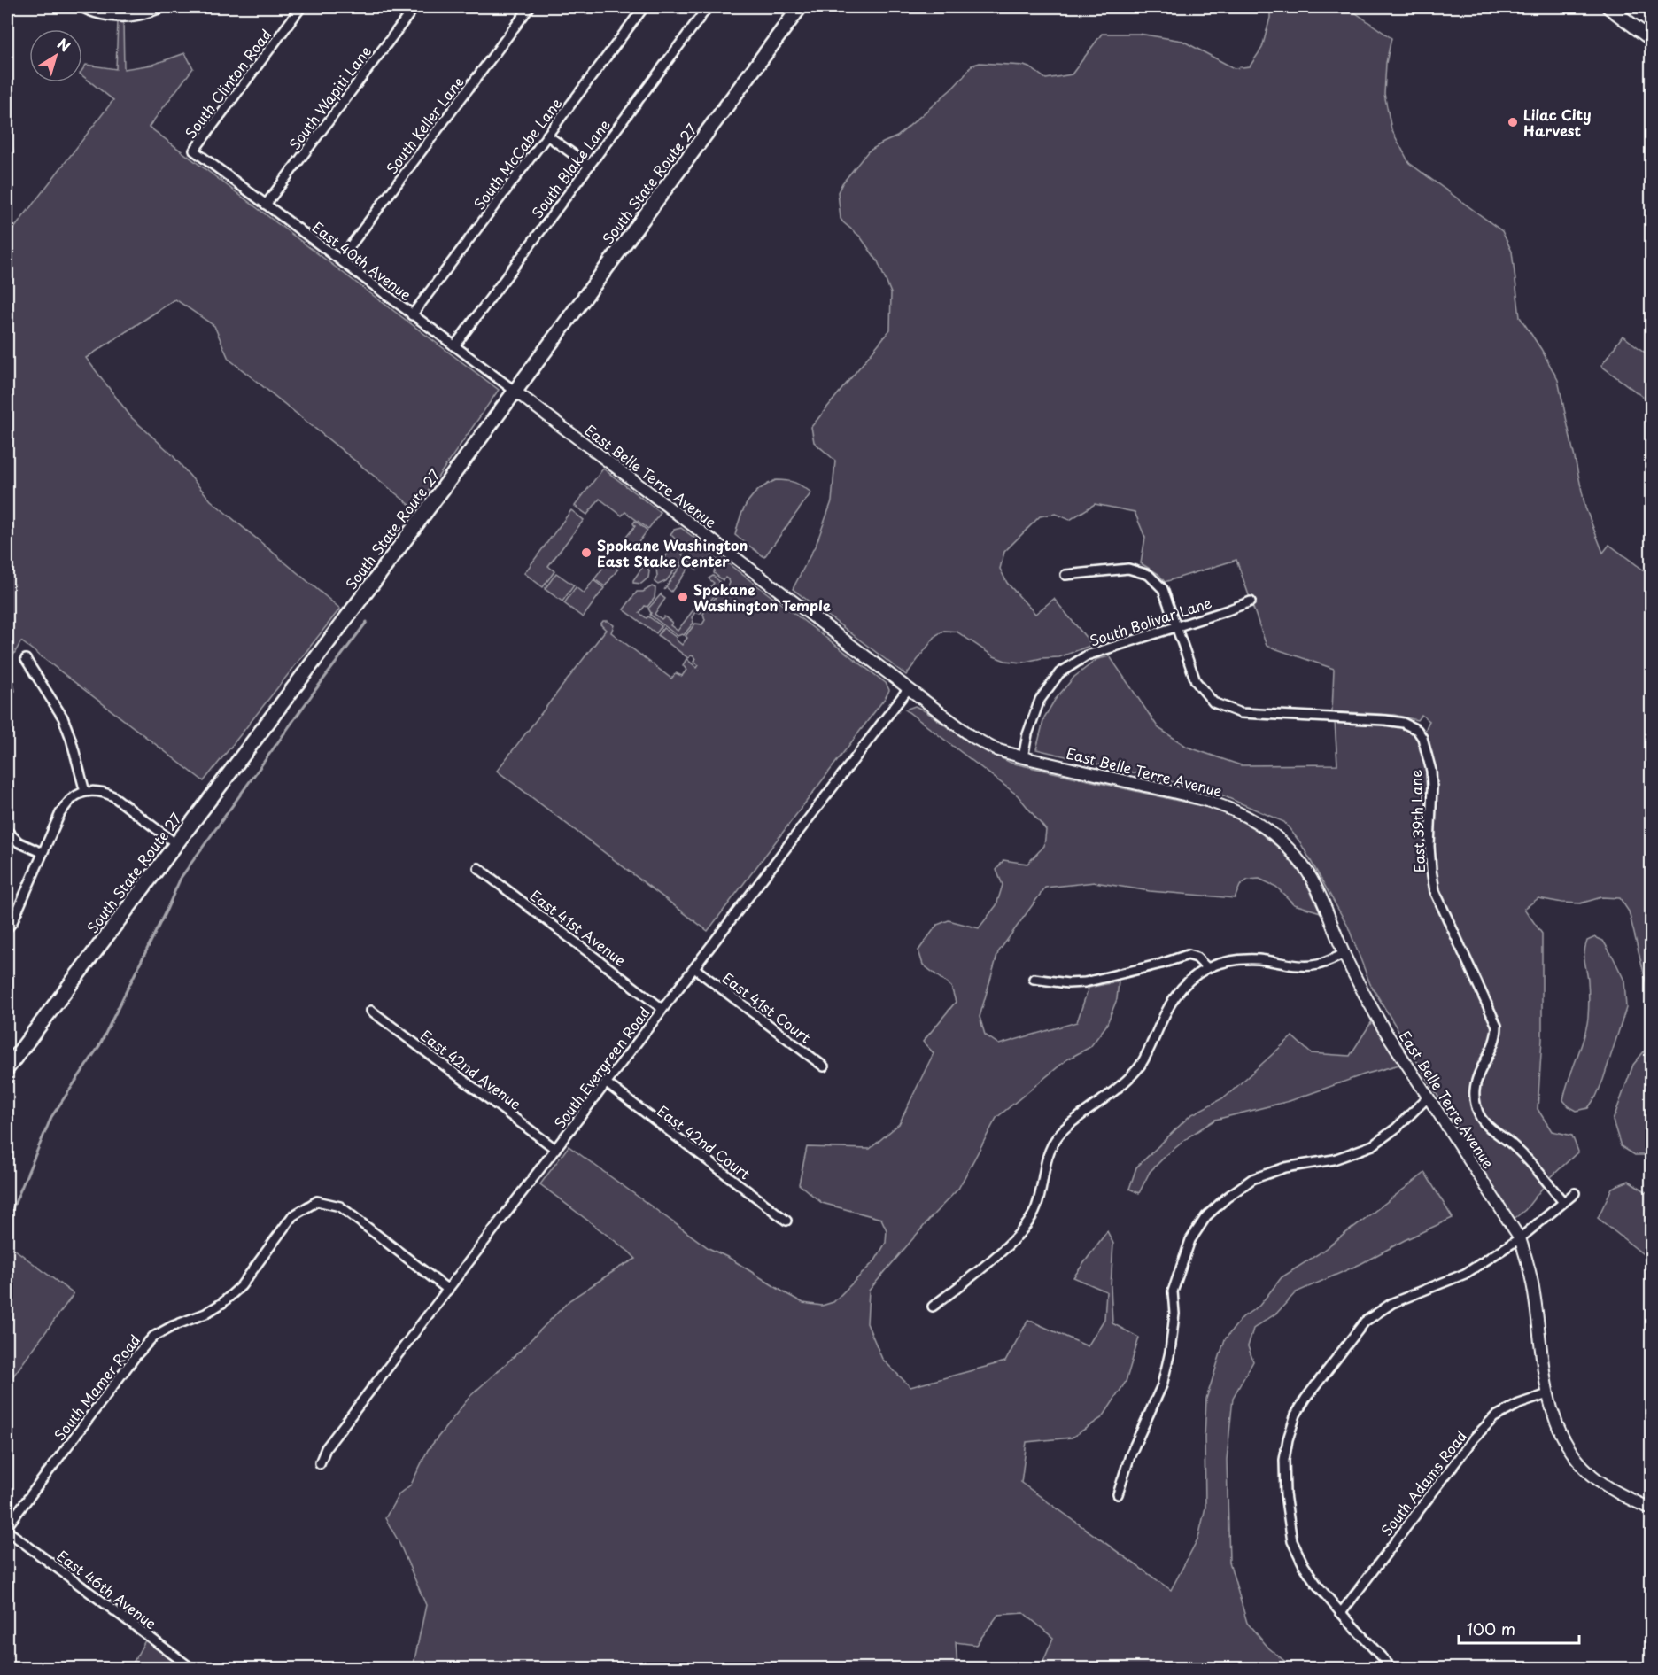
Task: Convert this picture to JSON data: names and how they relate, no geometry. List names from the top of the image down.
{
  "streets": {
    "main road": ["South State Route 27"],
    "street": [
      "South Clinton Road",
      "South Wapiti Lane",
      "South Keller Lane",
      "South McCabe Lane",
      "South Blake Lane",
      "East 40th Avenue",
      "East Belle Terre Avenue",
      "South Bolivar Lane",
      "East 39th Lane",
      "East 41st Avenue",
      "East 41st Court",
      "South Evergreen Road",
      "East 42nd Avenue",
      "East 42nd Court",
      "South Mamer Road",
      "South Adams Road",
      "East 46th Avenue"
    ]
  },
  "crossings": [
    ["South Clinton Road", "East 40th Avenue"],
    ["South Wapiti Lane", "East 40th Avenue"],
    ["South Keller Lane", "East 40th Avenue"],
    ["South McCabe Lane", "East 40th Avenue"],
    ["South Blake Lane", "East 40th Avenue"],
    ["South State Route 27", "East 40th Avenue"],
    ["South State Route 27", "East Belle Terre Avenue"],
    ["East 40th Avenue", "East Belle Terre Avenue"],
    ["East Belle Terre Avenue", "South Bolivar Lane"],
    ["East Belle Terre Avenue", "South Evergreen Road"],
    ["East Belle Terre Avenue", "South Adams Road"],
    ["South Bolivar Lane", "East 39th Lane"],
    ["East 41st Avenue", "South Evergreen Road"],
    ["East 41st Court", "South Evergreen Road"],
    ["South Evergreen Road", "East 42nd Avenue"],
    ["South Evergreen Road", "East 42nd Court"],
    ["South Evergreen Road", "South Mamer Road"],
    ["South Mamer Road", "East 46th Avenue"]
  ],
  "places": ["Lilac City Harvest", "Spokane Washington East Stake Center", "Spokane Washington Temple"],
  "scale_bar": "100 m",
  "north": "top right"
}
